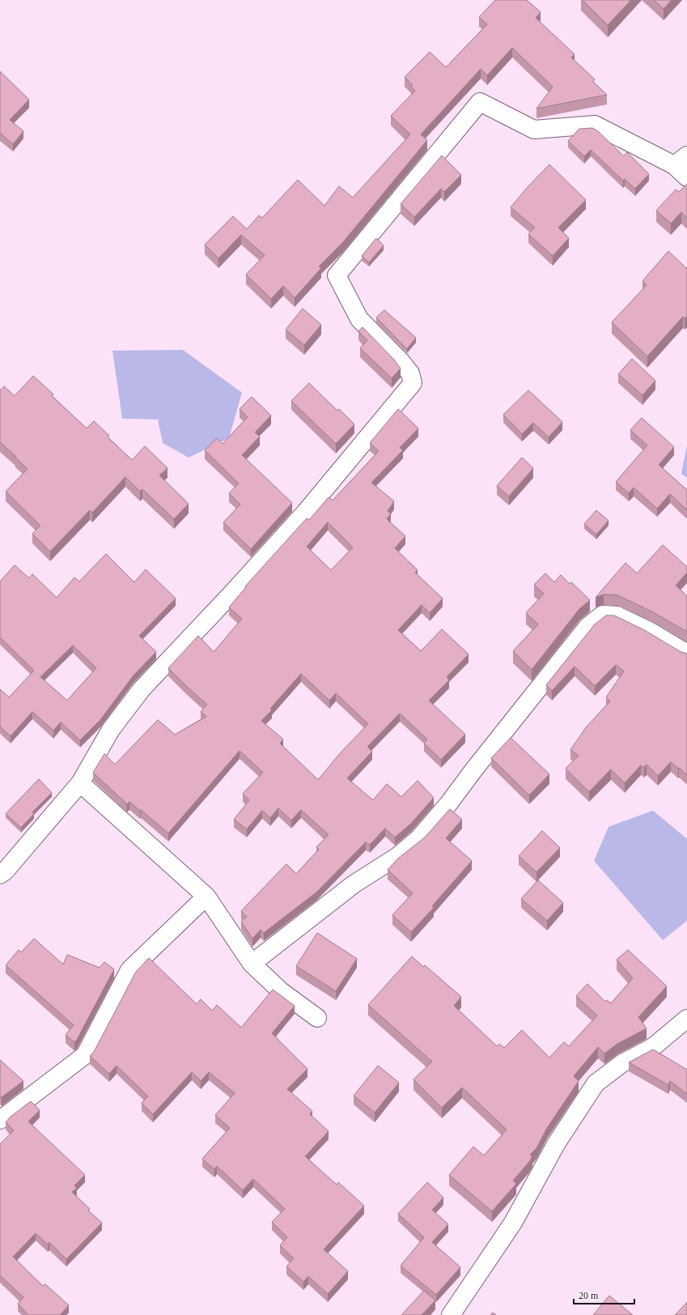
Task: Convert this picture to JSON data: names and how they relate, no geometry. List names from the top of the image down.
{
  "scale_bar": "20 m"
}
